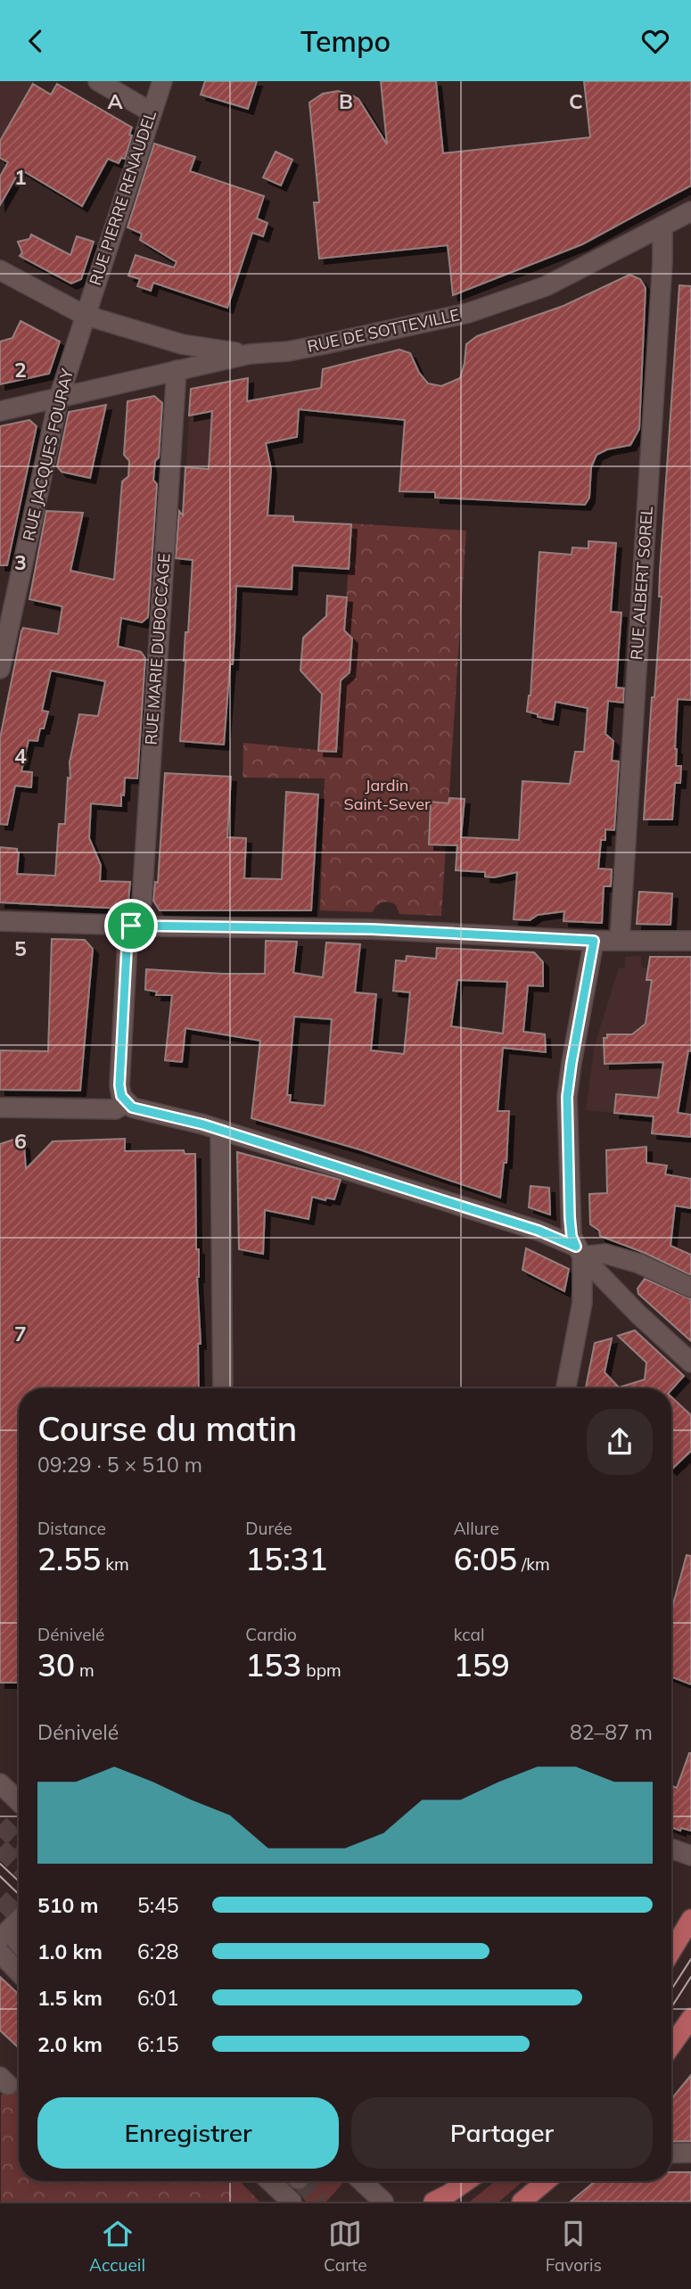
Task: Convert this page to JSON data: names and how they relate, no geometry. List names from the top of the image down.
{
  "streets": {
    "street": [
      "RUE PIERRE RENAUDEL",
      "RUE DE SOTTEVILLE",
      "RUE JACQUES FOURAY",
      "RUE ALBERT SOREL",
      "RUE MARIE DUBOCCAGE"
    ]
  },
  "crossings": [
    ["RUE PIERRE RENAUDEL", "RUE JACQUES FOURAY"],
    ["RUE DE SOTTEVILLE", "RUE JACQUES FOURAY"],
    ["RUE DE SOTTEVILLE", "RUE ALBERT SOREL"],
    ["RUE DE SOTTEVILLE", "RUE MARIE DUBOCCAGE"]
  ],
  "parks": ["Jardin Saint-Sever"],
  "page": {
    "header": "Tempo",
    "heading": ["Course du matin", "09:29 · 5 × 510 m"],
    "stats": [
      ["Distance", "2.55 km"],
      ["Durée", "15:31"],
      ["Allure", "6:05 /km"],
      ["Dénivelé", "30 m"],
      ["Cardio", "153 bpm"],
      ["kcal", "159"]
    ],
    "chart": ["Dénivelé", "82–87 m"],
    "list": [
      {
        "name": "510 m",
        "note": "5:45"
      },
      {
        "name": "1.0 km",
        "note": "6:28"
      },
      {
        "name": "1.5 km",
        "note": "6:01"
      },
      {
        "name": "2.0 km",
        "note": "6:15"
      }
    ],
    "buttons": ["Enregistrer", "Partager"],
    "tabs": ["Accueil", "Carte", "Favoris"]
  },
  "grid": {
    "columns": ["A", "B", "C"],
    "rows": [
      "1",
      "2",
      "3",
      "4",
      "5",
      "6",
      "7"
    ]
  }
}
